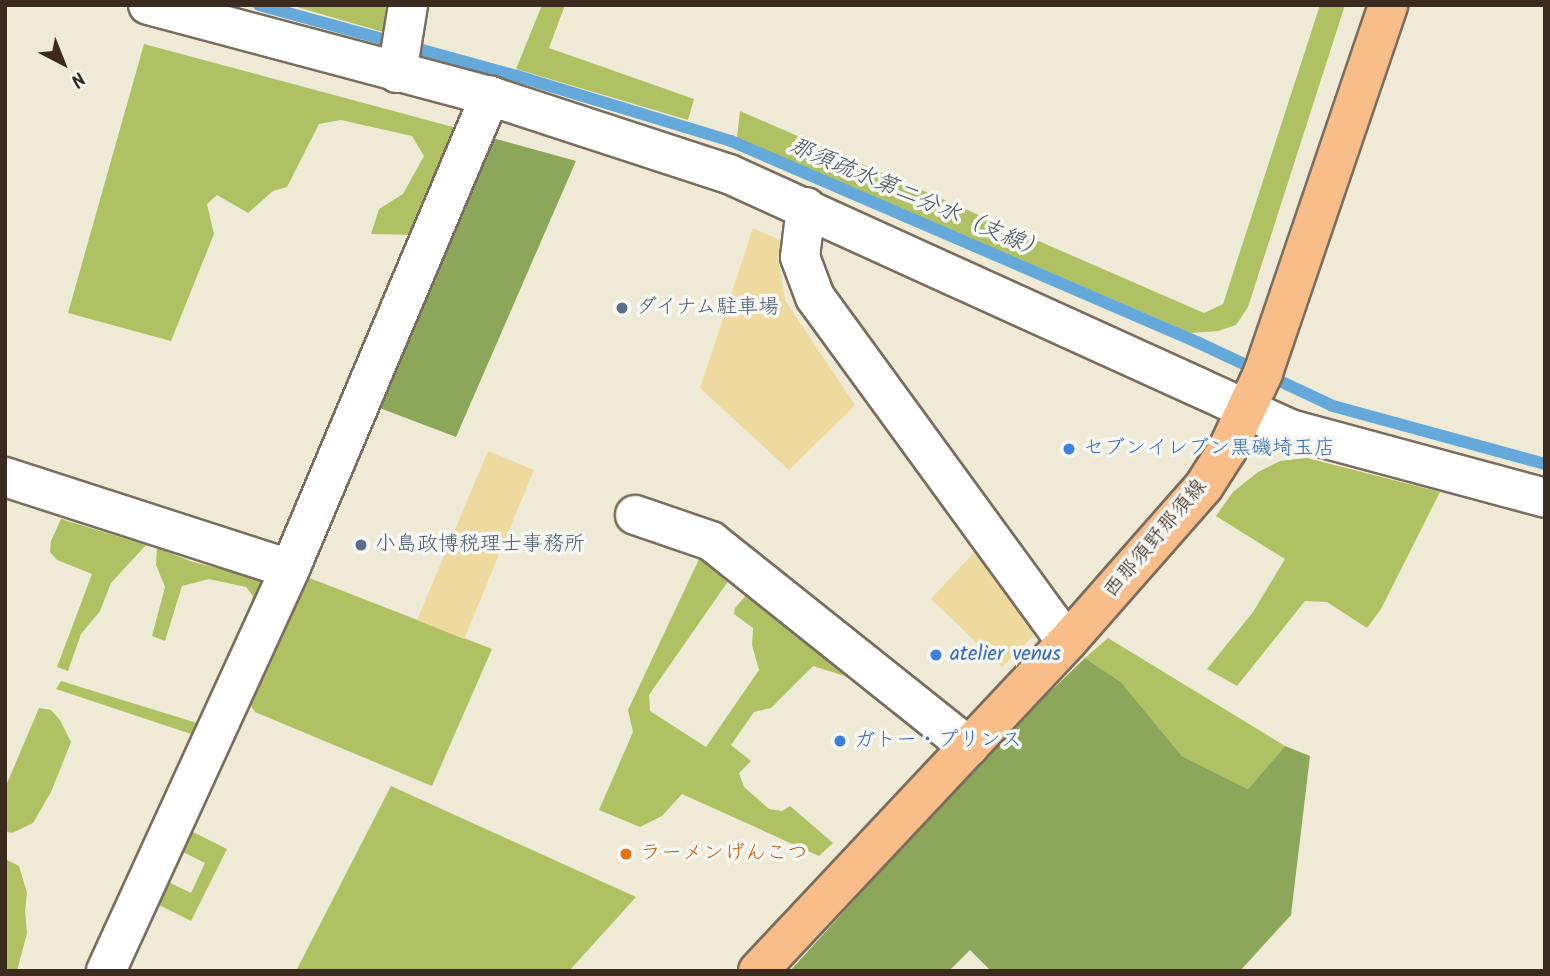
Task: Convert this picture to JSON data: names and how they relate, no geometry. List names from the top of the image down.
{
  "streets": {
    "main road": ["西那須野那須線"]
  },
  "water": ["那須疏水第二分水（支線）"],
  "places": [
    "ダイナム駐車場",
    "セブンイレブン黒磯埼玉店",
    "小島政博税理士事務所",
    "atelier venus",
    "ガトー・プリンス",
    "ラーメンげんこつ"
  ],
  "north": "bottom right"
}
